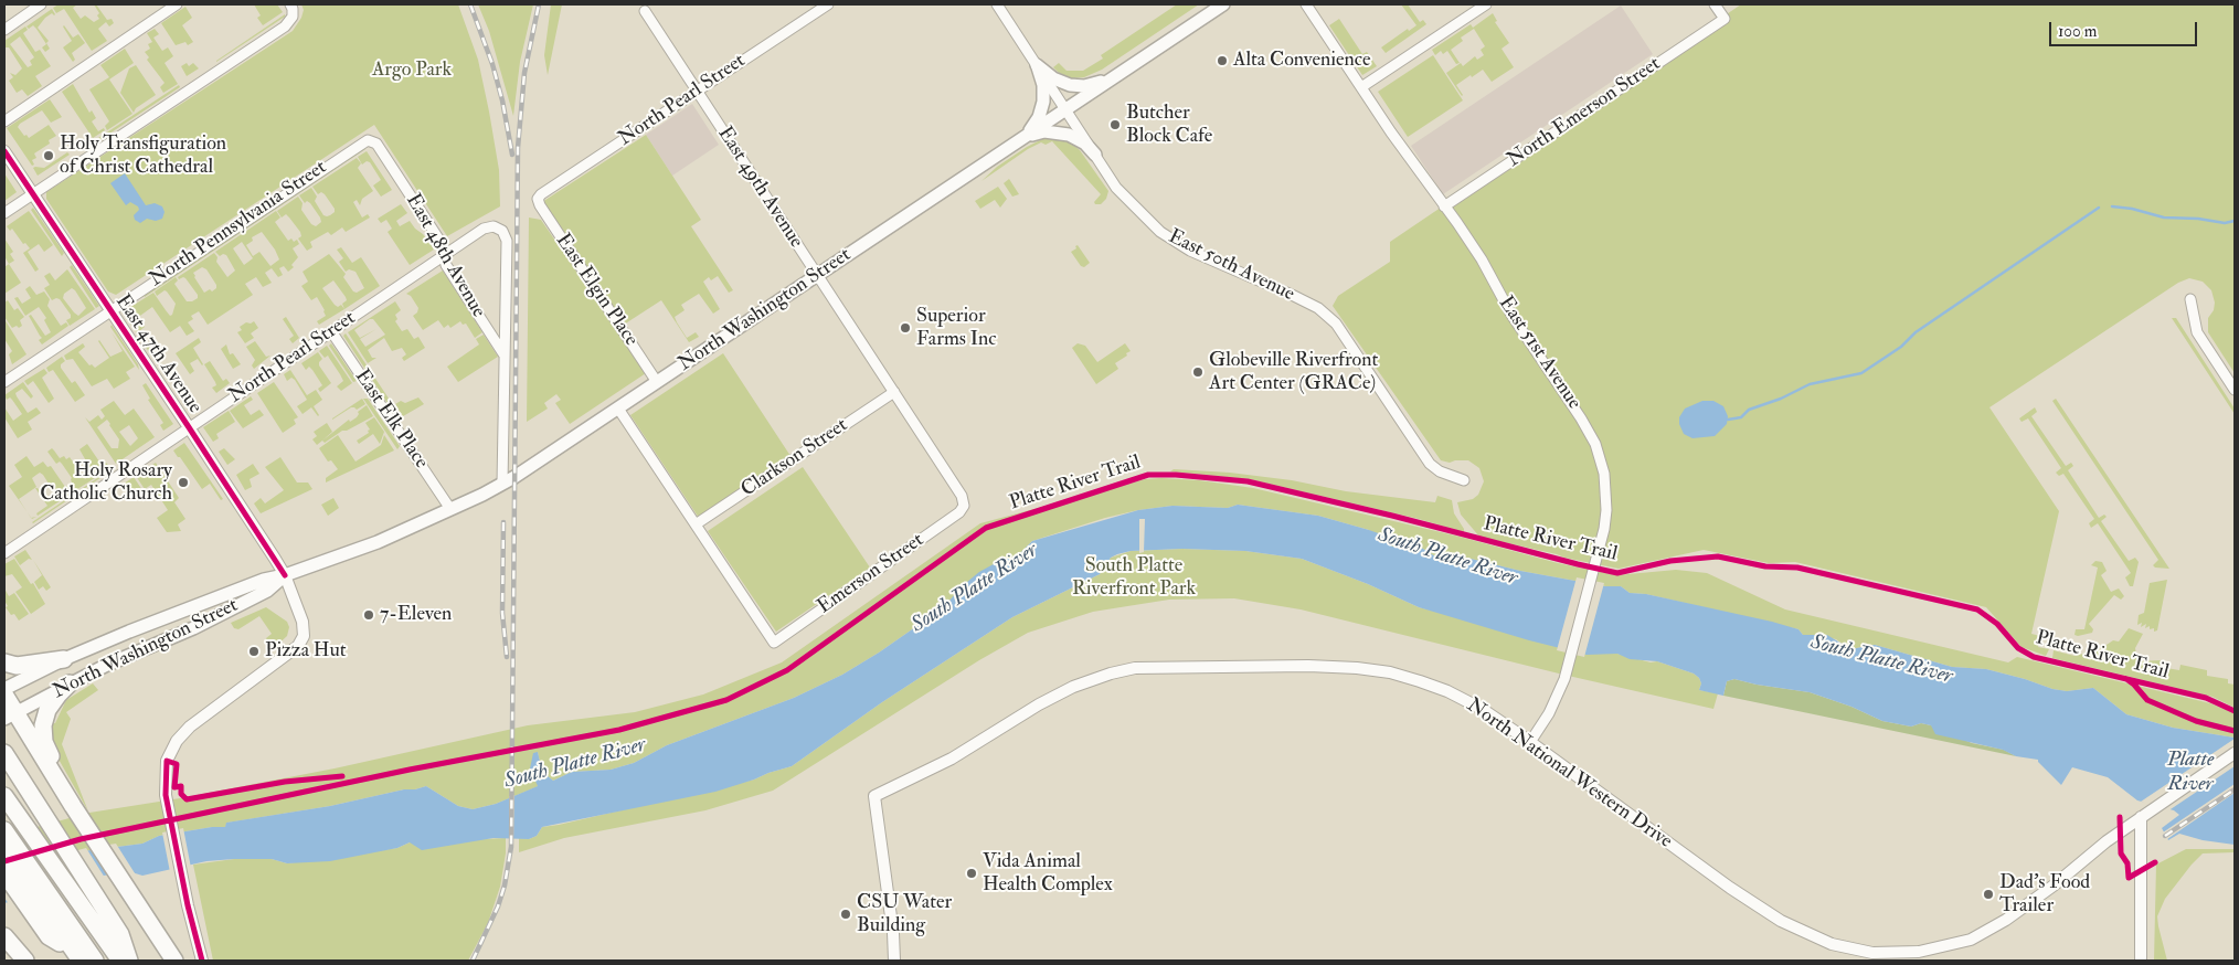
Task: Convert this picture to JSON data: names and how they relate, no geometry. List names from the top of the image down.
{
  "streets": {
    "main road": ["North Washington Street"],
    "street": [
      "North Pearl Street",
      "North Emerson Street",
      "East 49th Avenue",
      "North Pennsylvania Street",
      "East 48th Avenue",
      "East 50th Avenue",
      "East Elgin Place",
      "East 51st Avenue",
      "East 47th Avenue",
      "East Elk Place",
      "Clarkson Street",
      "Emerson Street",
      "North National Western Drive"
    ],
    "cycle path": ["Platte River Trail"]
  },
  "crossings": [
    ["North Pearl Street", "East 49th Avenue"],
    ["North Pearl Street", "East 48th Avenue"],
    ["North Pearl Street", "East Elgin Place"],
    ["North Pearl Street", "East 47th Avenue"],
    ["North Pearl Street", "East Elk Place"],
    ["North Emerson Street", "East 51st Avenue"],
    ["East 49th Avenue", "North Washington Street"],
    ["East 49th Avenue", "Clarkson Street"],
    ["East 49th Avenue", "Emerson Street"],
    ["North Pennsylvania Street", "East 48th Avenue"],
    ["North Pennsylvania Street", "East 47th Avenue"],
    ["East 50th Avenue", "North Washington Street"],
    ["East Elgin Place", "North Washington Street"],
    ["North Washington Street", "East 47th Avenue"],
    ["North Washington Street", "East Elk Place"],
    ["East 51st Avenue", "North National Western Drive"],
    ["Clarkson Street", "Emerson Street"]
  ],
  "water": ["South Platte River", "Platte River"],
  "parks": ["Argo Park", "South Platte Riverfront Park"],
  "places": [
    "Alta Convenience",
    "Butcher Block Cafe",
    "Holy Transfiguration of Christ Cathedral",
    "Superior Farms Inc",
    "Globeville Riverfront Art Center (GRACe)",
    "Holy Rosary Catholic Church",
    "7-Eleven",
    "Pizza Hut",
    "Vida Animal Health Complex",
    "Dad's Food Trailer",
    "CSU Water Building"
  ],
  "scale_bar": "100 m"
}
